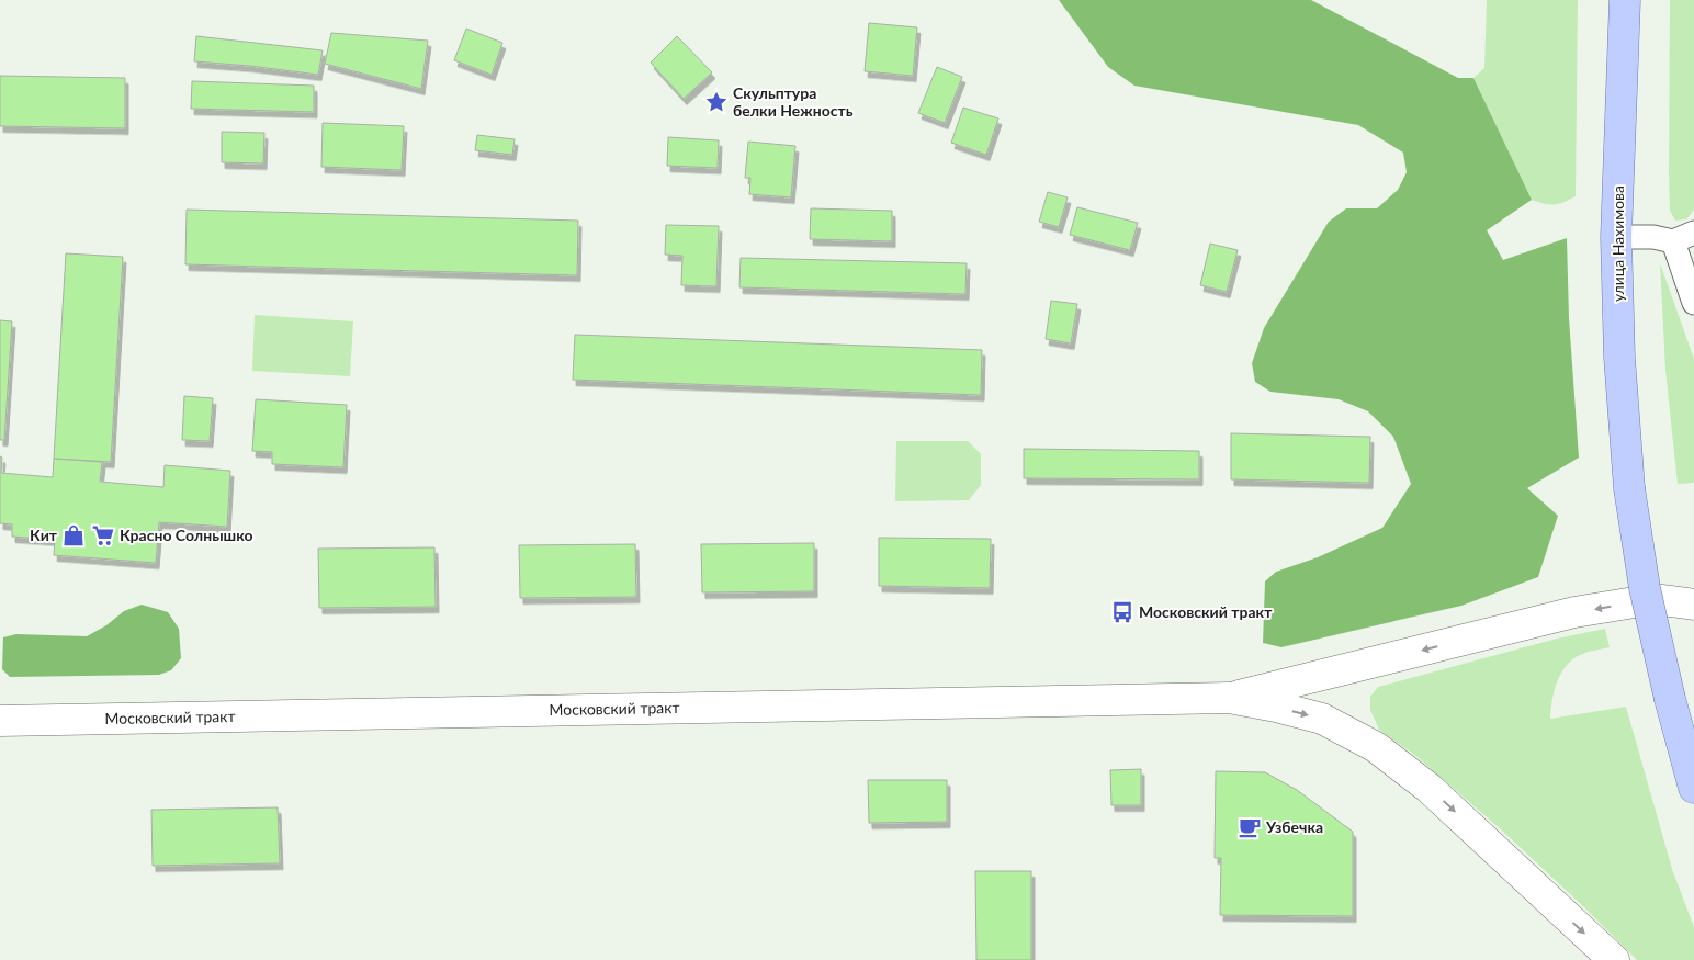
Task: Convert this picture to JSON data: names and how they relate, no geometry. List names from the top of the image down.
{
  "streets": {
    "main road": ["улица Нахимова", "Московский тракт"]
  },
  "places": {
    "place": ["Скульптура белки Нежность"],
    "shop": ["Кит"],
    "supermarket": ["Красно Солнышко"],
    "bus stop": ["Московский тракт"],
    "cafe": ["Узбечка"]
  }
}
